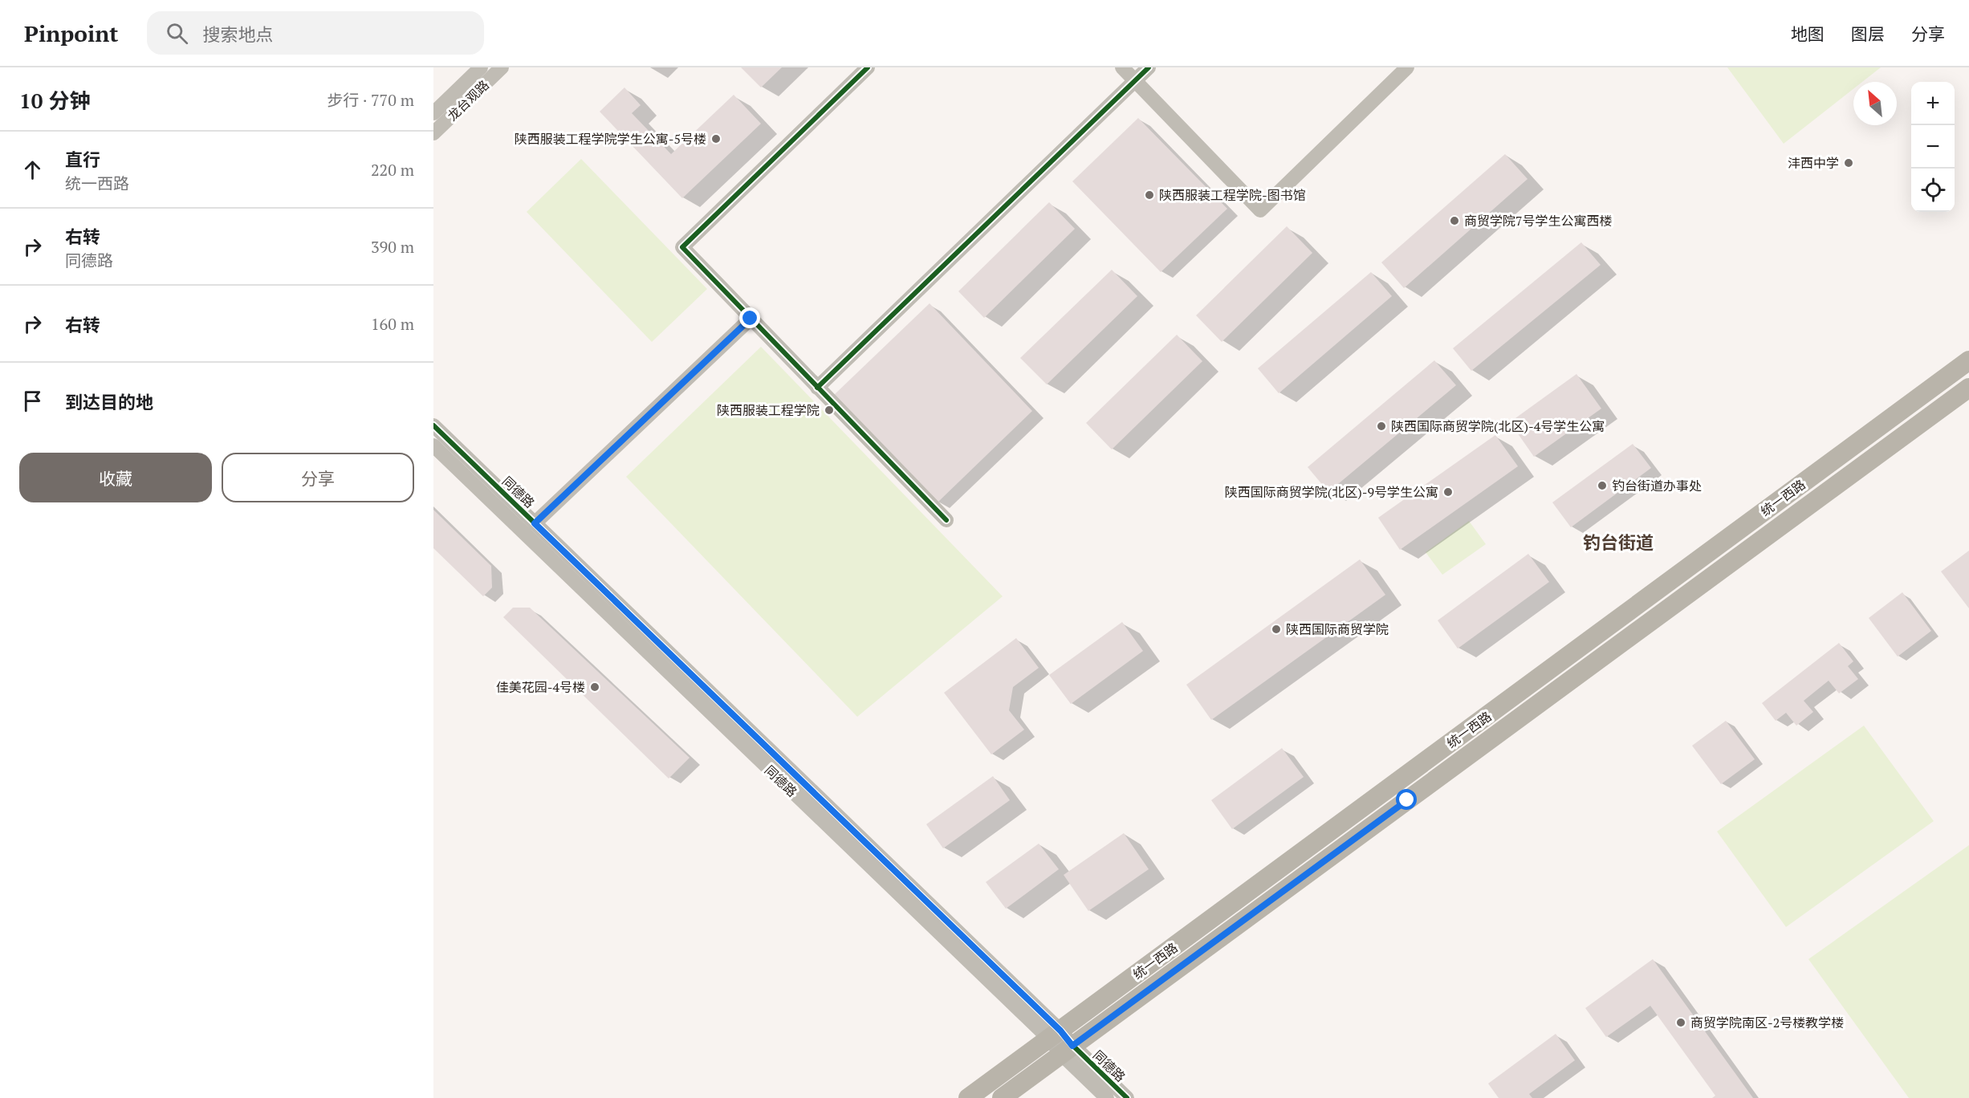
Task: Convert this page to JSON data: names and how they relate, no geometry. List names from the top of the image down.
{
  "streets": {
    "main road": ["统一西路"],
    "street": ["龙台观路", "同德路"]
  },
  "crossings": [
    ["同德路", "统一西路"]
  ],
  "districts": ["钓台街道"],
  "places": [
    "陕西服装工程学院学生公寓-5号楼",
    "沣西中学",
    "陕西服装工程学院-图书馆",
    "商贸学院7号学生公寓西楼",
    "陕西服装工程学院",
    "陕西国际商贸学院(北区)-4号学生公寓",
    "钓台街道办事处",
    "陕西国际商贸学院(北区)-9号学生公寓",
    "陕西国际商贸学院",
    "佳美花园-4号楼",
    "商贸学院南区-2号楼教学楼"
  ],
  "north": "top left",
  "page": {
    "header": "Pinpoint",
    "search": "搜索地点",
    "nav": ["地图", "图层", "分享"],
    "heading": ["10 分钟", "步行 · 770 m"],
    "map_buttons": ["+", "−"],
    "list": [
      ["直行", "统一西路", "220 m"],
      ["右转", "同德路", "390 m"],
      ["右转", "160 m"],
      "到达目的地"
    ],
    "buttons": ["收藏", "分享"]
  }
}
